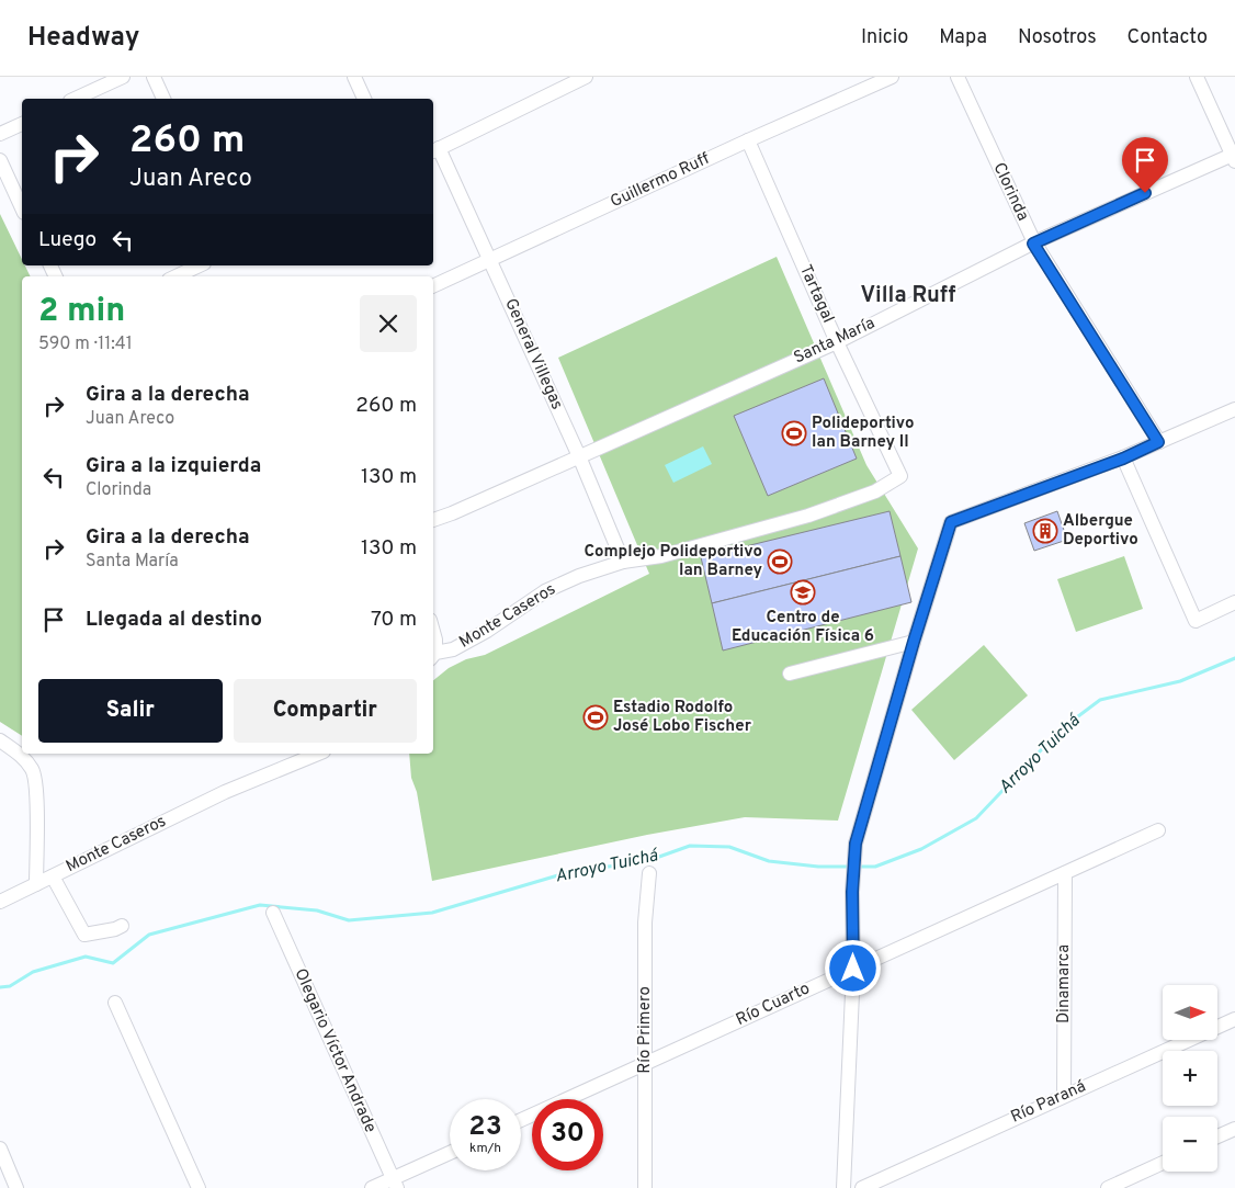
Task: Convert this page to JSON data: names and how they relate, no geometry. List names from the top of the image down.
{
  "streets": {
    "street": [
      "Guillermo Ruff",
      "Clorinda",
      "Tartagal",
      "Santa María",
      "General Villegas",
      "Monte Caseros",
      "Dinamarca",
      "Río Cuarto",
      "Río Primero",
      "Olegario Víctor Andrade",
      "Río Paraná"
    ]
  },
  "crossings": [
    ["Guillermo Ruff", "Tartagal"],
    ["Guillermo Ruff", "General Villegas"],
    ["Clorinda", "Santa María"],
    ["Tartagal", "Santa María"],
    ["Tartagal", "Monte Caseros"],
    ["Santa María", "General Villegas"],
    ["General Villegas", "Monte Caseros"],
    ["Dinamarca", "Río Cuarto"],
    ["Dinamarca", "Río Paraná"],
    ["Río Cuarto", "Río Primero"]
  ],
  "districts": ["Villa Ruff"],
  "water": ["Arroyo Tuichá"],
  "places": {
    "sports": ["Polideportivo Ian Barney II", "Complejo Polideportivo Ian Barney", "Estadio Rodolfo José Lobo Fischer"],
    "building": ["Albergue Deportivo"],
    "school or university": ["Centro de Educación Física 6"]
  },
  "north": "right",
  "page": {
    "header": "Headway",
    "nav": [
      "Inicio",
      "Mapa",
      "Nosotros",
      "Contacto"
    ],
    "turn": ["260 m", "Juan Areco"],
    "then": "Luego",
    "heading": ["2 min", "590 m · 11:41"],
    "list": [
      {
        "name": "Gira a la derecha",
        "note": "Juan Areco",
        "value": "260 m"
      },
      {
        "name": "Gira a la izquierda",
        "note": "Clorinda",
        "value": "130 m"
      },
      {
        "name": "Gira a la derecha",
        "note": "Santa María",
        "value": "130 m"
      },
      {
        "name": "Llegada al destino",
        "value": "70 m"
      }
    ],
    "buttons": ["Salir", "Compartir"],
    "map_buttons": ["+", "−"],
    "speed": "23 km/h",
    "limit": "30"
  }
}
